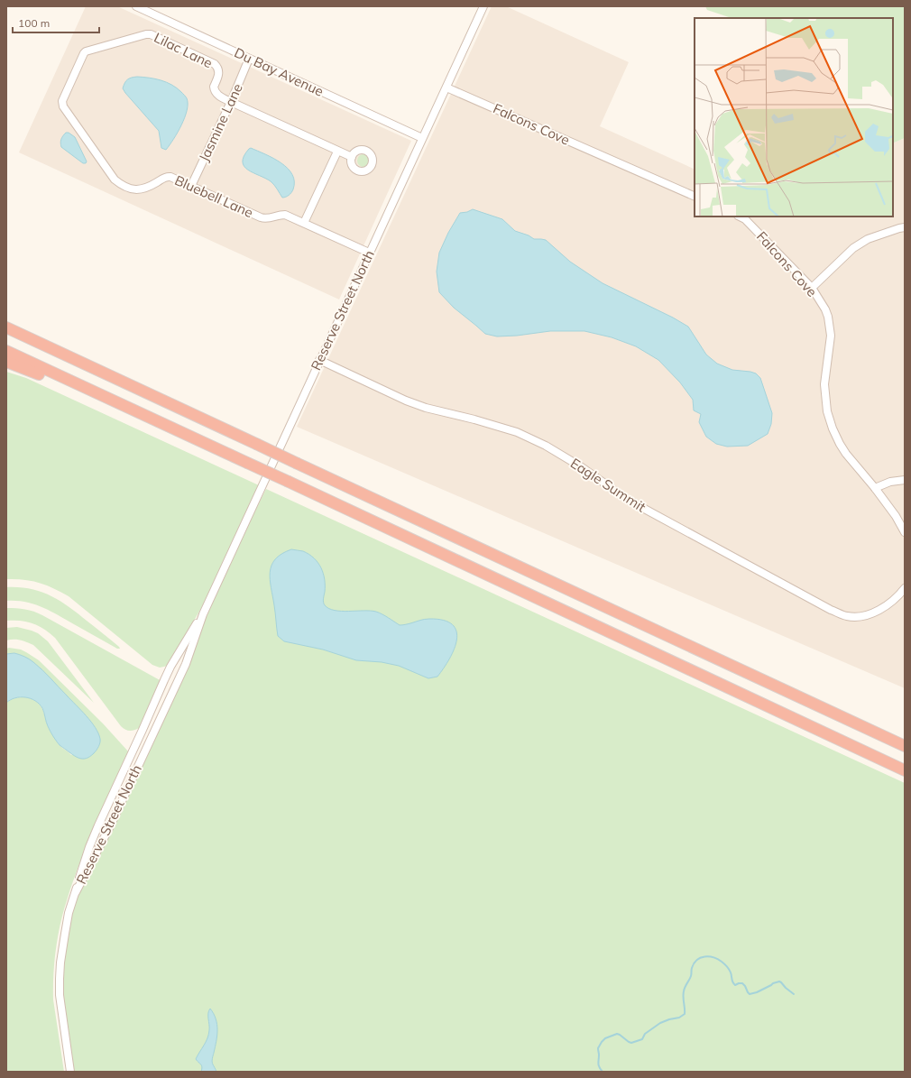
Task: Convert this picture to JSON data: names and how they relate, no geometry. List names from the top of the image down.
{
  "streets": {
    "street": [
      "Lilac Lane",
      "Du Bay Avenue",
      "Jasmine Lane",
      "Falcons Cove",
      "Bluebell Lane",
      "Reserve Street North",
      "Eagle Summit"
    ]
  },
  "crossings": [
    ["Lilac Lane", "Jasmine Lane"],
    ["Lilac Lane", "Bluebell Lane"],
    ["Du Bay Avenue", "Jasmine Lane"],
    ["Du Bay Avenue", "Reserve Street North"],
    ["Jasmine Lane", "Bluebell Lane"],
    ["Falcons Cove", "Reserve Street North"],
    ["Bluebell Lane", "Reserve Street North"],
    ["Reserve Street North", "Eagle Summit"]
  ],
  "scale_bar": "100 m"
}
